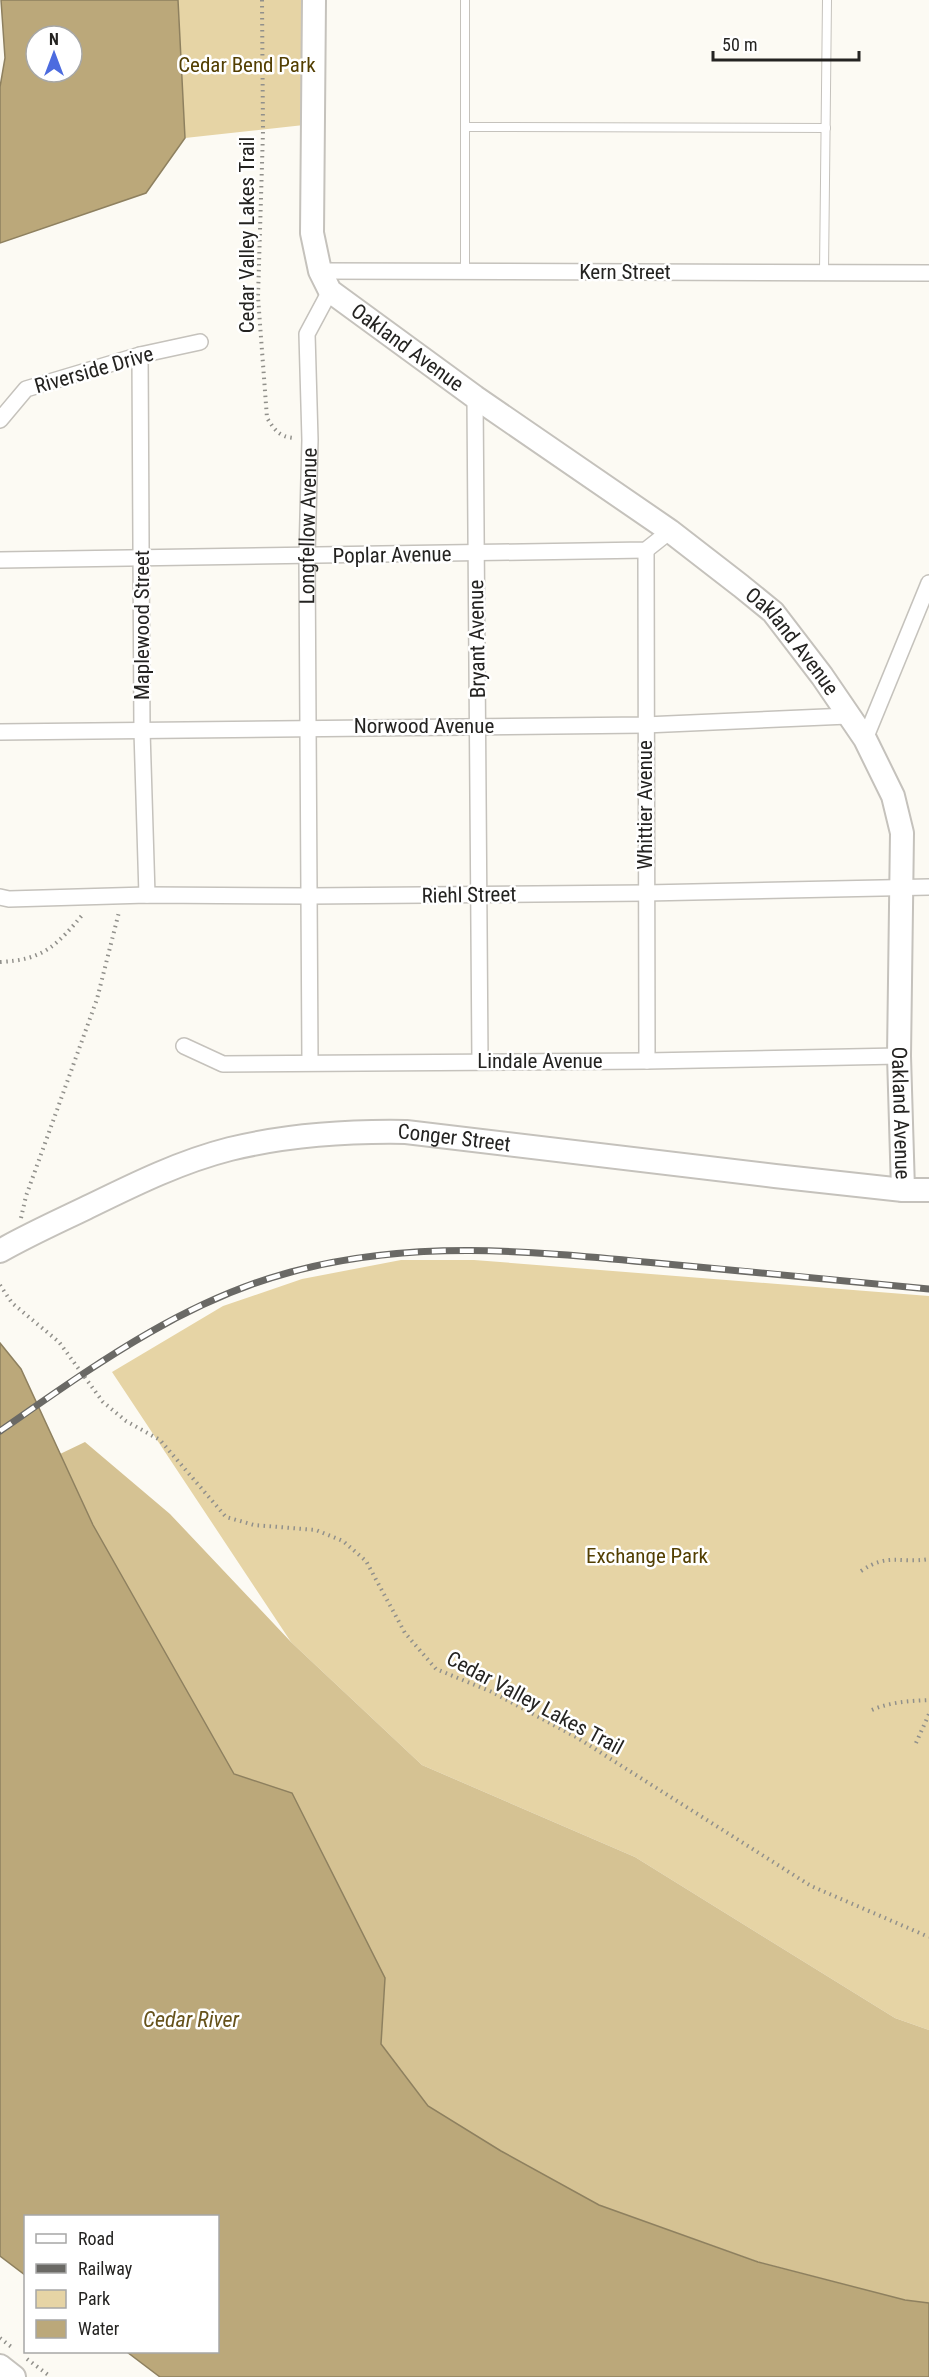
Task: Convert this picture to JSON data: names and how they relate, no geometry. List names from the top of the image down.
{
  "streets": {
    "street": [
      "Kern Street",
      "Oakland Avenue",
      "Riverside Drive",
      "Longfellow Avenue",
      "Poplar Avenue",
      "Maplewood Street",
      "Bryant Avenue",
      "Norwood Avenue",
      "Whittier Avenue",
      "Riehl Street",
      "Lindale Avenue",
      "Conger Street"
    ],
    "path": ["Cedar Valley Lakes Trail"]
  },
  "crossings": [
    ["Cedar Valley Lakes Trail", "Longfellow Avenue"],
    ["Oakland Avenue", "Longfellow Avenue"],
    ["Oakland Avenue", "Bryant Avenue"],
    ["Oakland Avenue", "Norwood Avenue"],
    ["Oakland Avenue", "Riehl Street"],
    ["Oakland Avenue", "Lindale Avenue"],
    ["Oakland Avenue", "Conger Street"],
    ["Riverside Drive", "Maplewood Street"],
    ["Longfellow Avenue", "Poplar Avenue"],
    ["Longfellow Avenue", "Norwood Avenue"],
    ["Longfellow Avenue", "Riehl Street"],
    ["Longfellow Avenue", "Lindale Avenue"],
    ["Poplar Avenue", "Maplewood Street"],
    ["Poplar Avenue", "Bryant Avenue"],
    ["Poplar Avenue", "Whittier Avenue"],
    ["Maplewood Street", "Norwood Avenue"],
    ["Maplewood Street", "Riehl Street"],
    ["Bryant Avenue", "Norwood Avenue"],
    ["Bryant Avenue", "Riehl Street"],
    ["Bryant Avenue", "Lindale Avenue"],
    ["Norwood Avenue", "Whittier Avenue"],
    ["Whittier Avenue", "Riehl Street"],
    ["Whittier Avenue", "Lindale Avenue"]
  ],
  "water": ["Cedar River"],
  "parks": ["Cedar Bend Park", "Exchange Park"],
  "legend": [
    "Road",
    "Railway",
    "Park",
    "Water"
  ],
  "scale_bar": "50 m",
  "north": "top"
}
